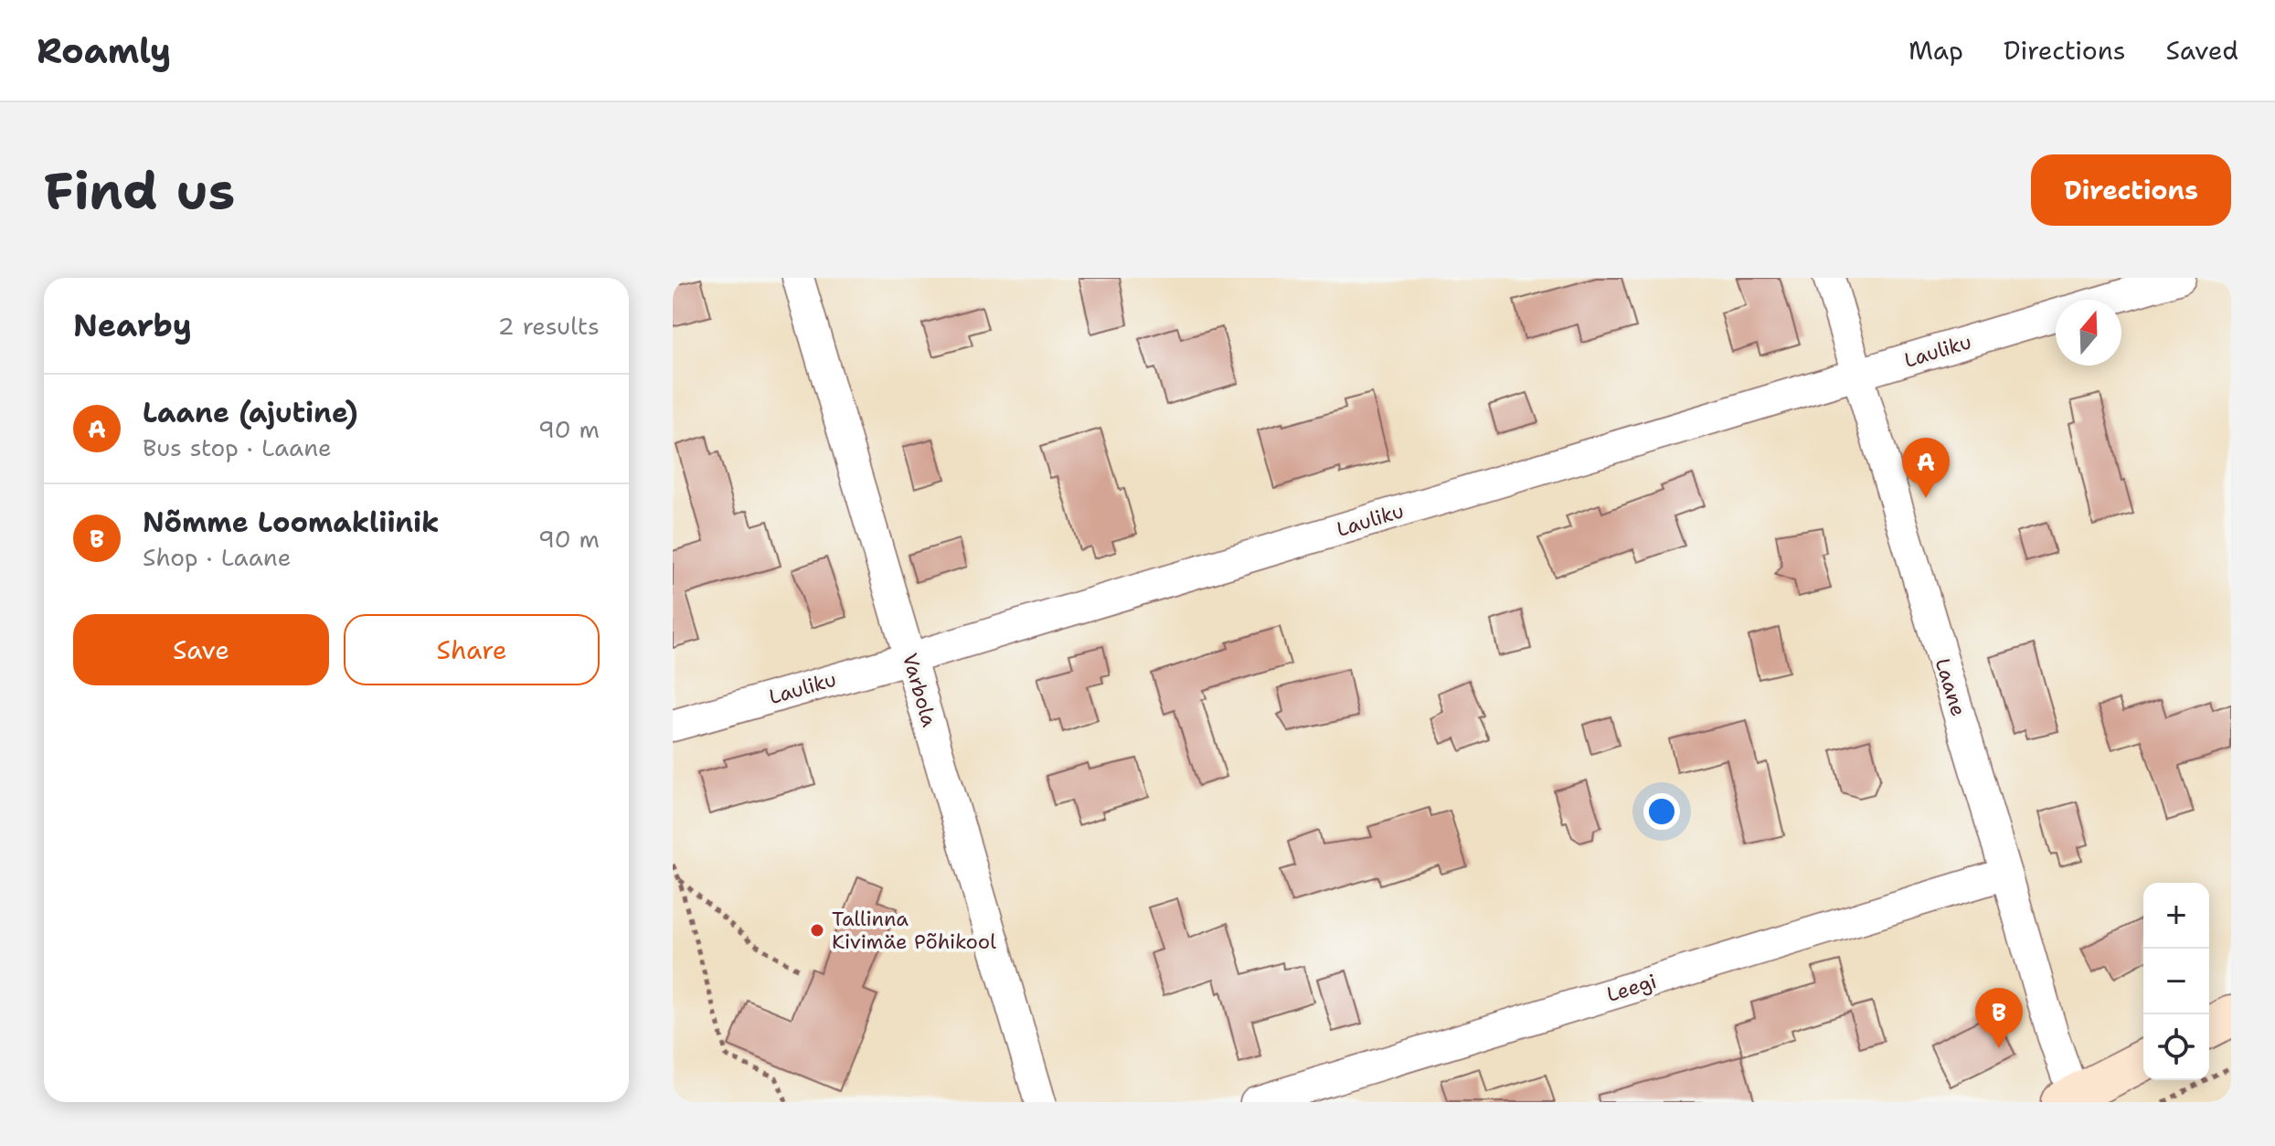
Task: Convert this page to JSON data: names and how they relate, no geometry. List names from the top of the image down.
{
  "streets": {
    "street": [
      "Lauliku",
      "Laane",
      "Varbola",
      "Leegi"
    ]
  },
  "crossings": [
    ["Lauliku", "Laane"],
    ["Lauliku", "Varbola"],
    ["Laane", "Leegi"]
  ],
  "places": ["Tallinna Kivimäe Põhikool"],
  "north": "top",
  "page": {
    "header": "Roamly",
    "nav": ["Map", "Directions", "Saved"],
    "buttons": [
      "Directions",
      ["Save", "Share"]
    ],
    "title": "Find us",
    "heading": ["Nearby", "2 results"],
    "list": [
      {
        "mark": "A",
        "name": "Laane (ajutine)",
        "note": "Bus stop · Laane",
        "value": "90 m"
      },
      {
        "mark": "B",
        "name": "Nõmme Loomakliinik",
        "note": "Shop · Laane",
        "value": "90 m"
      }
    ],
    "pins": ["A", "B"],
    "map_buttons": ["+", "−"]
  }
}
